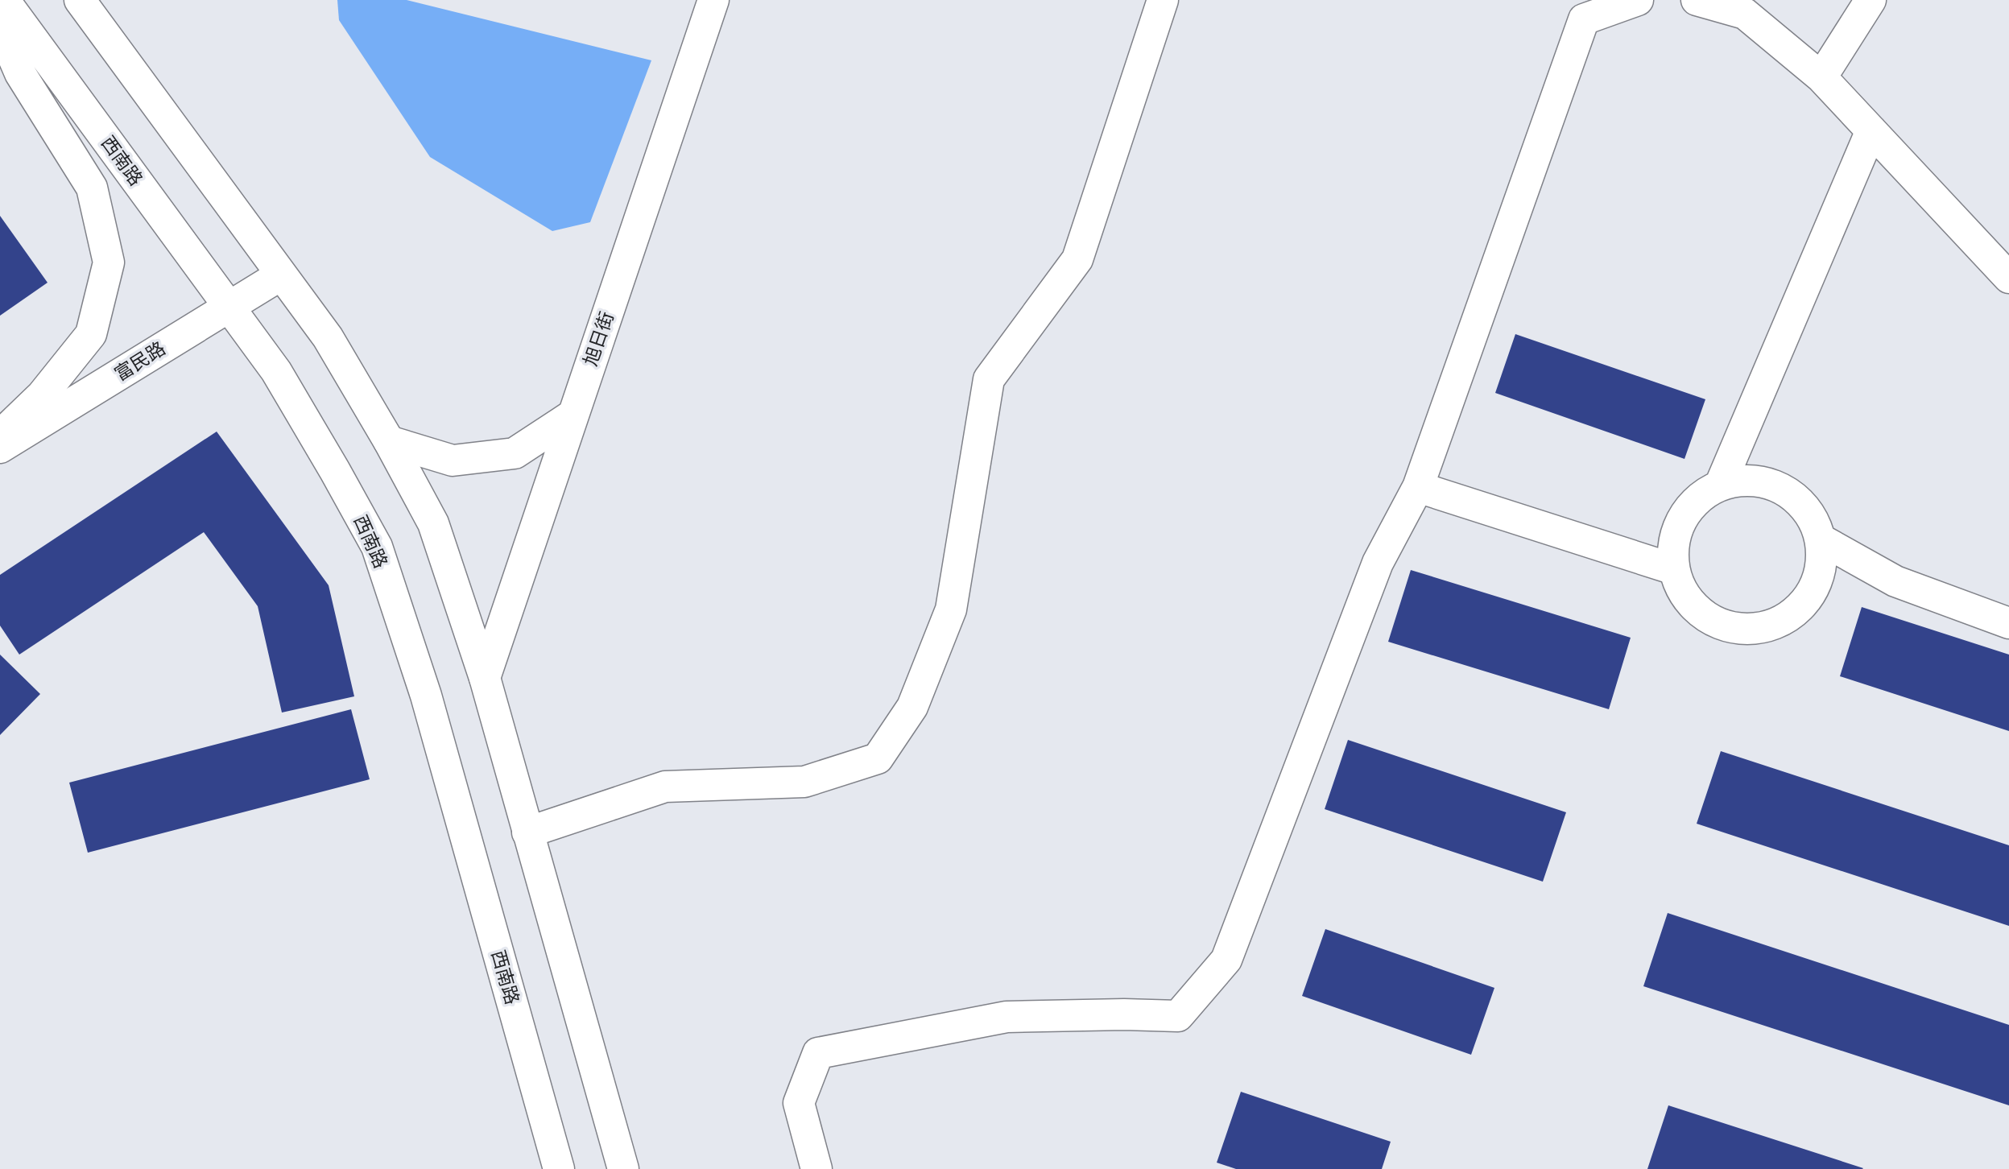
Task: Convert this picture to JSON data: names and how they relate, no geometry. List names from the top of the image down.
{
  "streets": {
    "street": ["西南路", "旭日街", "富民路"]
  },
  "crossings": [
    ["西南路", "富民路"]
  ]
}
